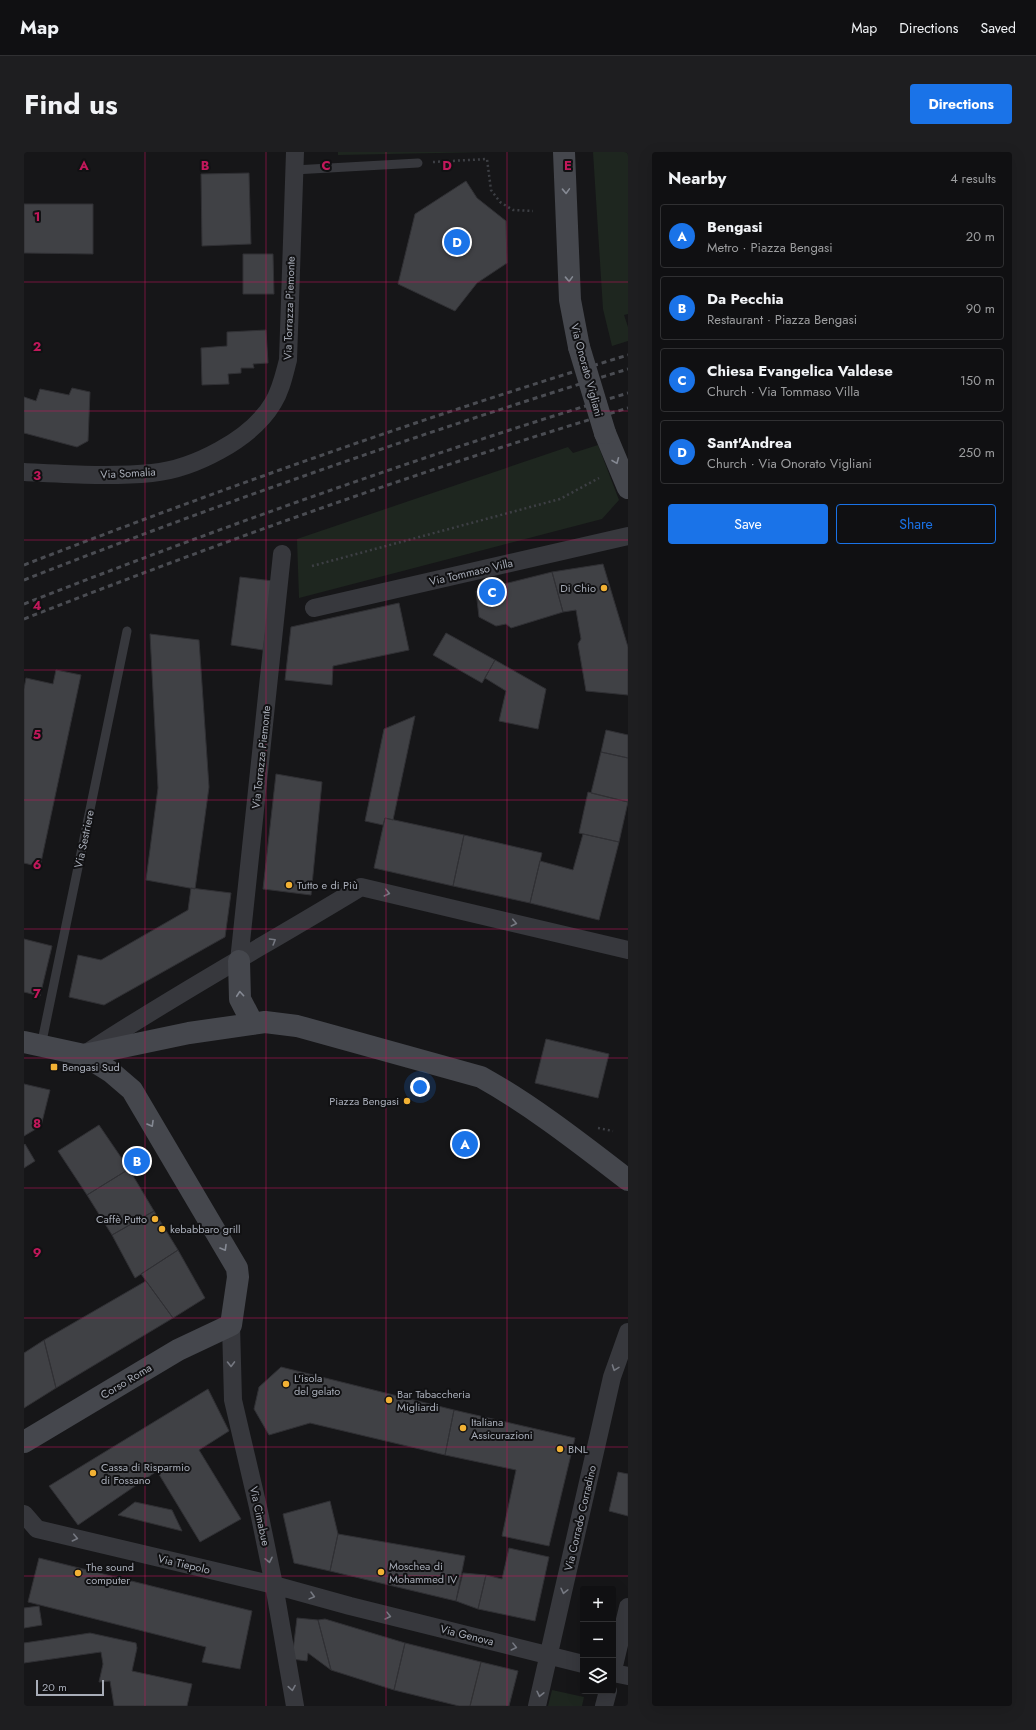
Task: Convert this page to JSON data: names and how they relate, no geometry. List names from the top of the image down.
{
  "streets": {
    "main road": ["Via Onorato Vigliani", "Via Sestriere", "Corso Roma"],
    "street": [
      "Via Torrazza Piemonte",
      "Via Somalia",
      "Via Tommaso Villa",
      "Via Cimabue",
      "Via Corrado Corradino",
      "Via Tiepolo",
      "Via Genova"
    ]
  },
  "crossings": [
    ["Via Torrazza Piemonte", "Via Somalia"],
    ["Via Sestriere", "Corso Roma"],
    ["Via Sestriere", "Via Cimabue"],
    ["Corso Roma", "Via Cimabue"],
    ["Via Cimabue", "Via Tiepolo"],
    ["Via Corrado Corradino", "Via Genova"],
    ["Via Tiepolo", "Via Genova"]
  ],
  "one_way": [
    "Via Onorato Vigliani",
    "Via Sestriere",
    "Via Cimabue",
    "Via Corrado Corradino",
    "Via Tiepolo",
    "Via Genova"
  ],
  "places": {
    "other": [
      "Di Chio",
      "Tutto e di Più",
      "Piazza Bengasi",
      "Caffè Putto",
      "kebabbaro grill",
      "L'isola del gelato",
      "Bar Tabaccheria Migliardi",
      "Italiana Assicurazioni",
      "BNL",
      "Cassa di Risparmio di Fossano",
      "Moschea di Mohammed IV",
      "The sound computer"
    ],
    "transit": ["Bengasi Sud"]
  },
  "scale_bar": "20 m",
  "page": {
    "header": "Map",
    "nav": ["Map", "Directions", "Saved"],
    "title": "Find us",
    "buttons": [
      "Directions",
      ["Save", "Share"]
    ],
    "heading": ["Nearby", "4 results"],
    "list": [
      {
        "mark": "A",
        "name": "Bengasi",
        "note": "Metro · Piazza Bengasi",
        "value": "20 m"
      },
      {
        "mark": "B",
        "name": "Da Pecchia",
        "note": "Restaurant · Piazza Bengasi",
        "value": "90 m"
      },
      {
        "mark": "C",
        "name": "Chiesa Evangelica Valdese",
        "note": "Church · Via Tommaso Villa",
        "value": "150 m"
      },
      {
        "mark": "D",
        "name": "Sant'Andrea",
        "note": "Church · Via Onorato Vigliani",
        "value": "250 m"
      }
    ],
    "pins": [
      "D",
      "C",
      "A",
      "B"
    ],
    "map_buttons": ["+", "−"],
    "scale": "20 m"
  },
  "grid": {
    "columns": [
      "A",
      "B",
      "C",
      "D",
      "E"
    ],
    "rows": [
      "1",
      "2",
      "3",
      "4",
      "5",
      "6",
      "7",
      "8",
      "9"
    ]
  }
}
